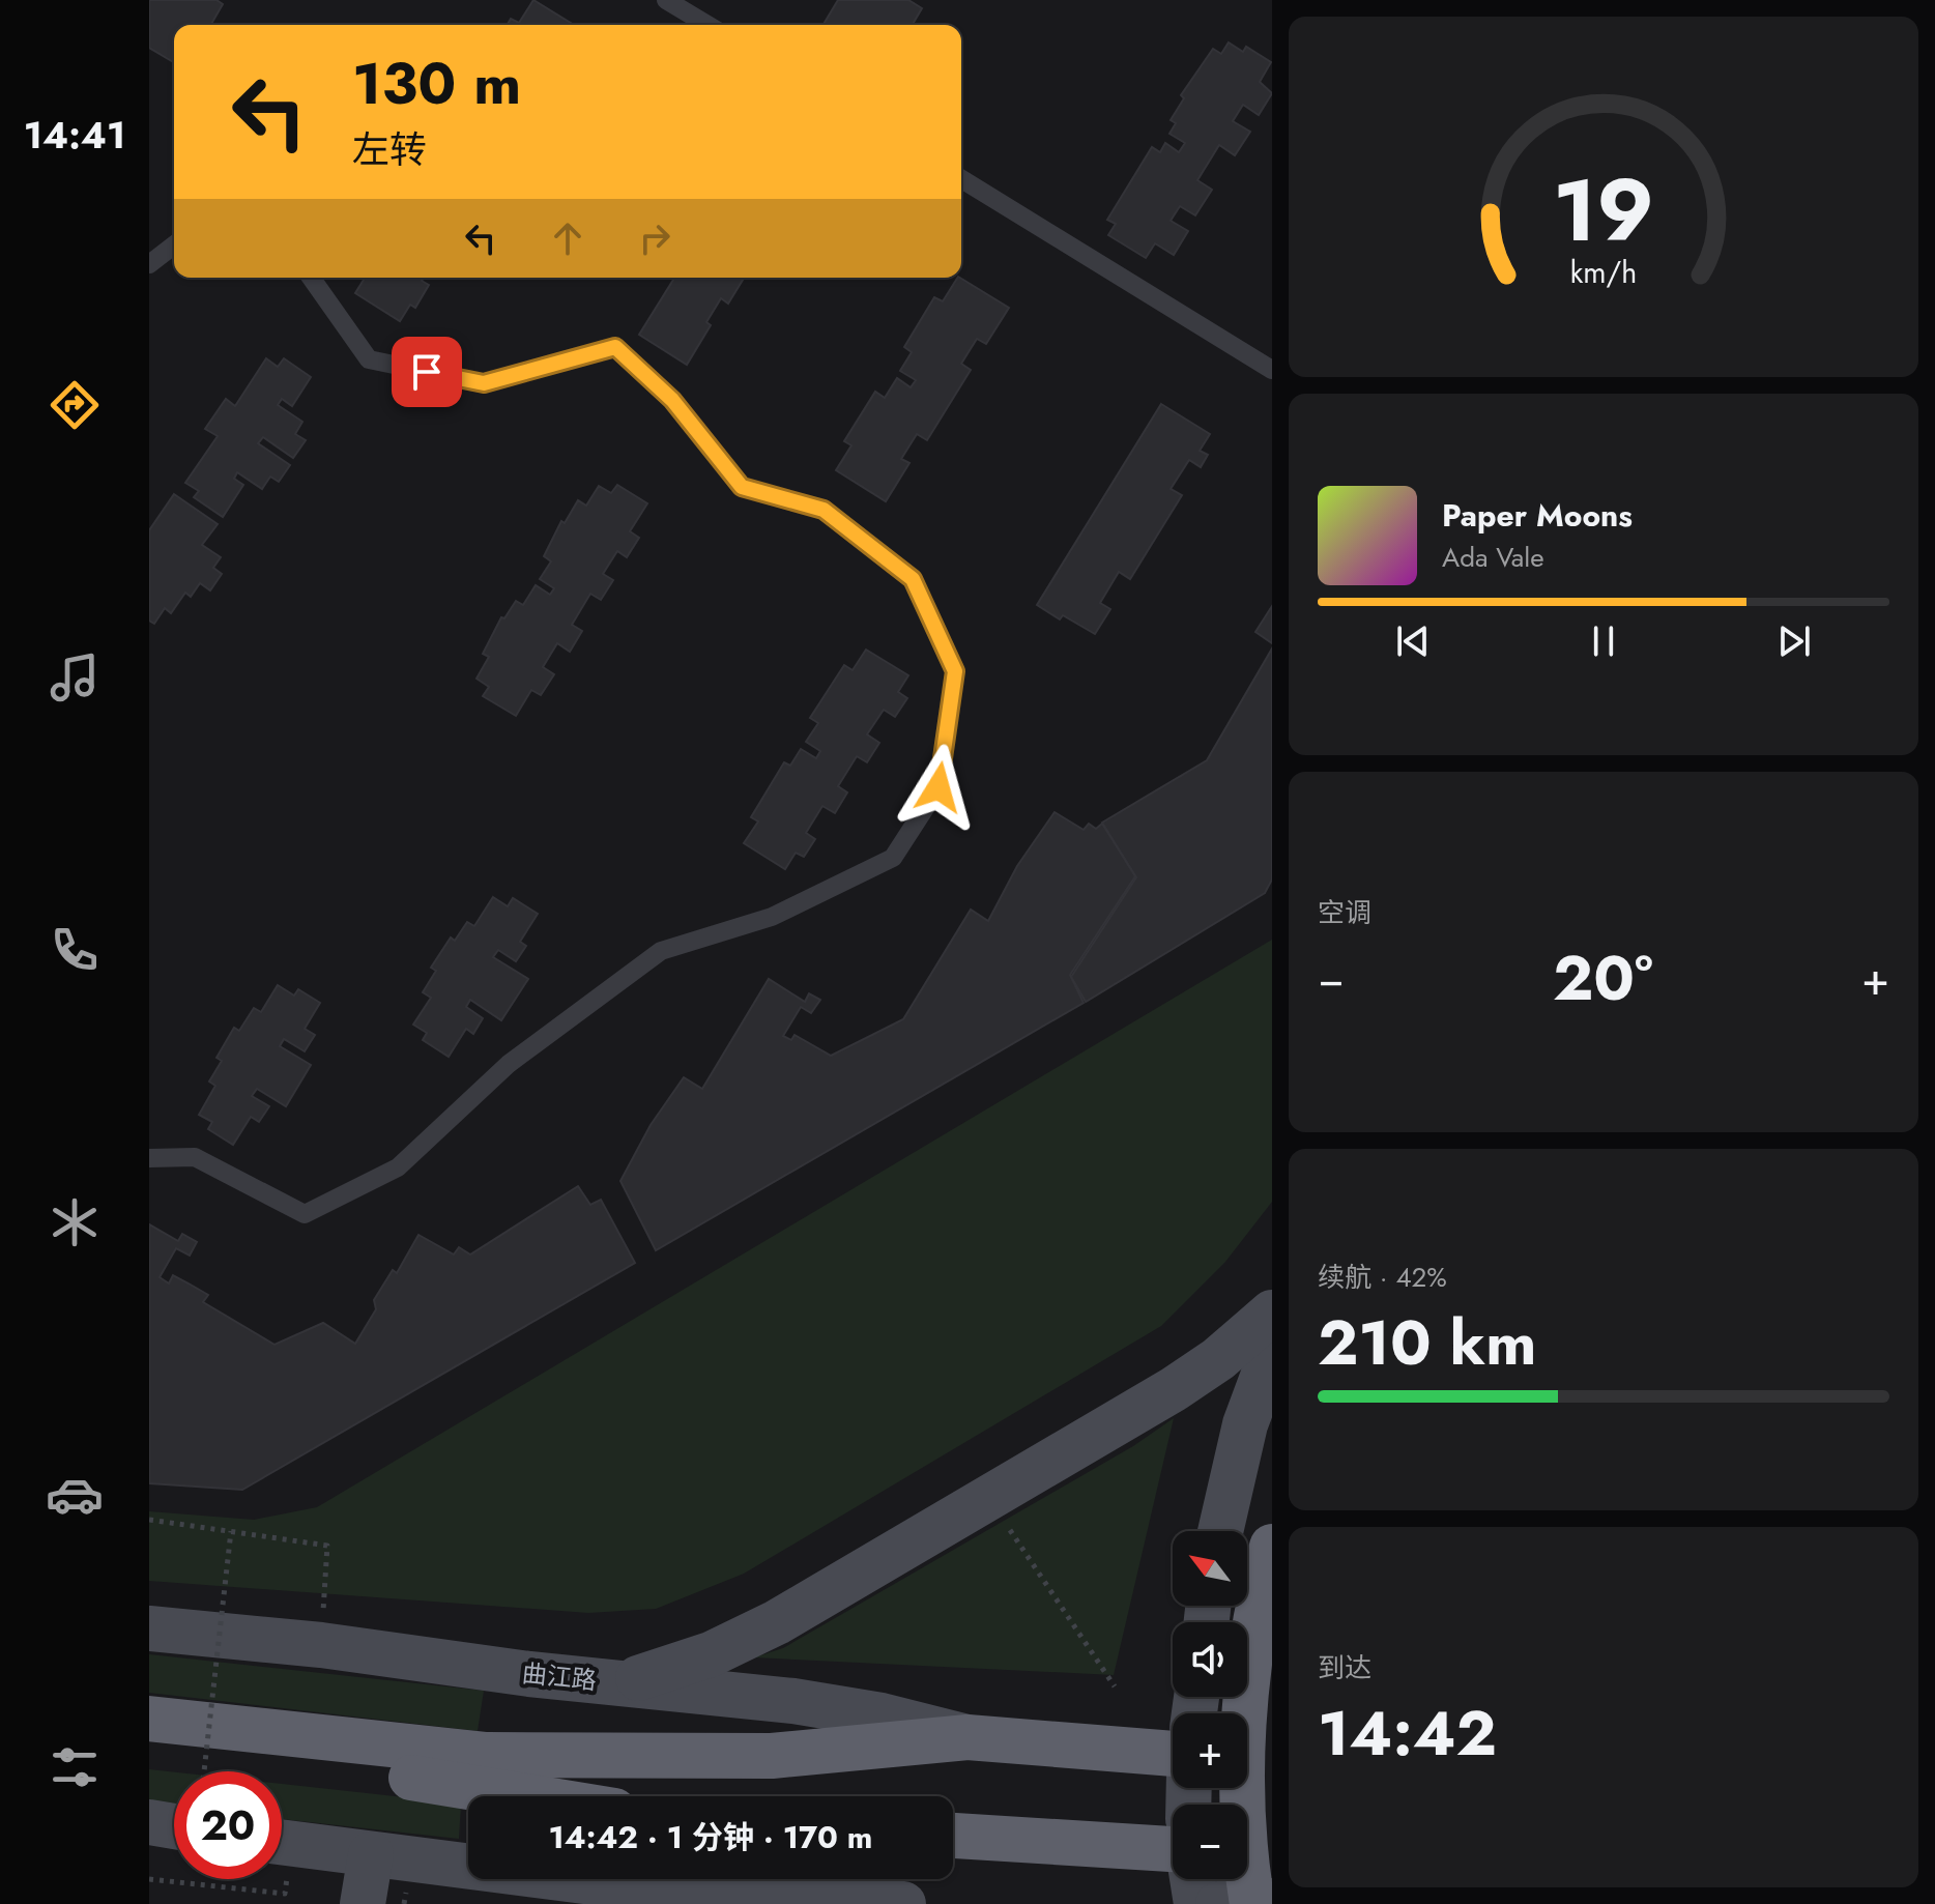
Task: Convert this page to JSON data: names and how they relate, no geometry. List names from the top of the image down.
{
  "streets": {
    "highway": ["曲江路"]
  },
  "north": "top left",
  "page": {
    "tabs": "14:41",
    "turn": ["130 m", "左转"],
    "song": ["Paper Moons", "Ada Vale"],
    "tile": [
      "空调",
      ["续航 · 42%", "210 km"],
      ["到达", "14:42"]
    ],
    "heat": ["−", "20°", "+"],
    "map_buttons": ["+", "−"],
    "limit": "20",
    "trip": "14:42 · 1 分钟 · 170 m",
    "gauge": ["19", "km/h"]
  }
}
